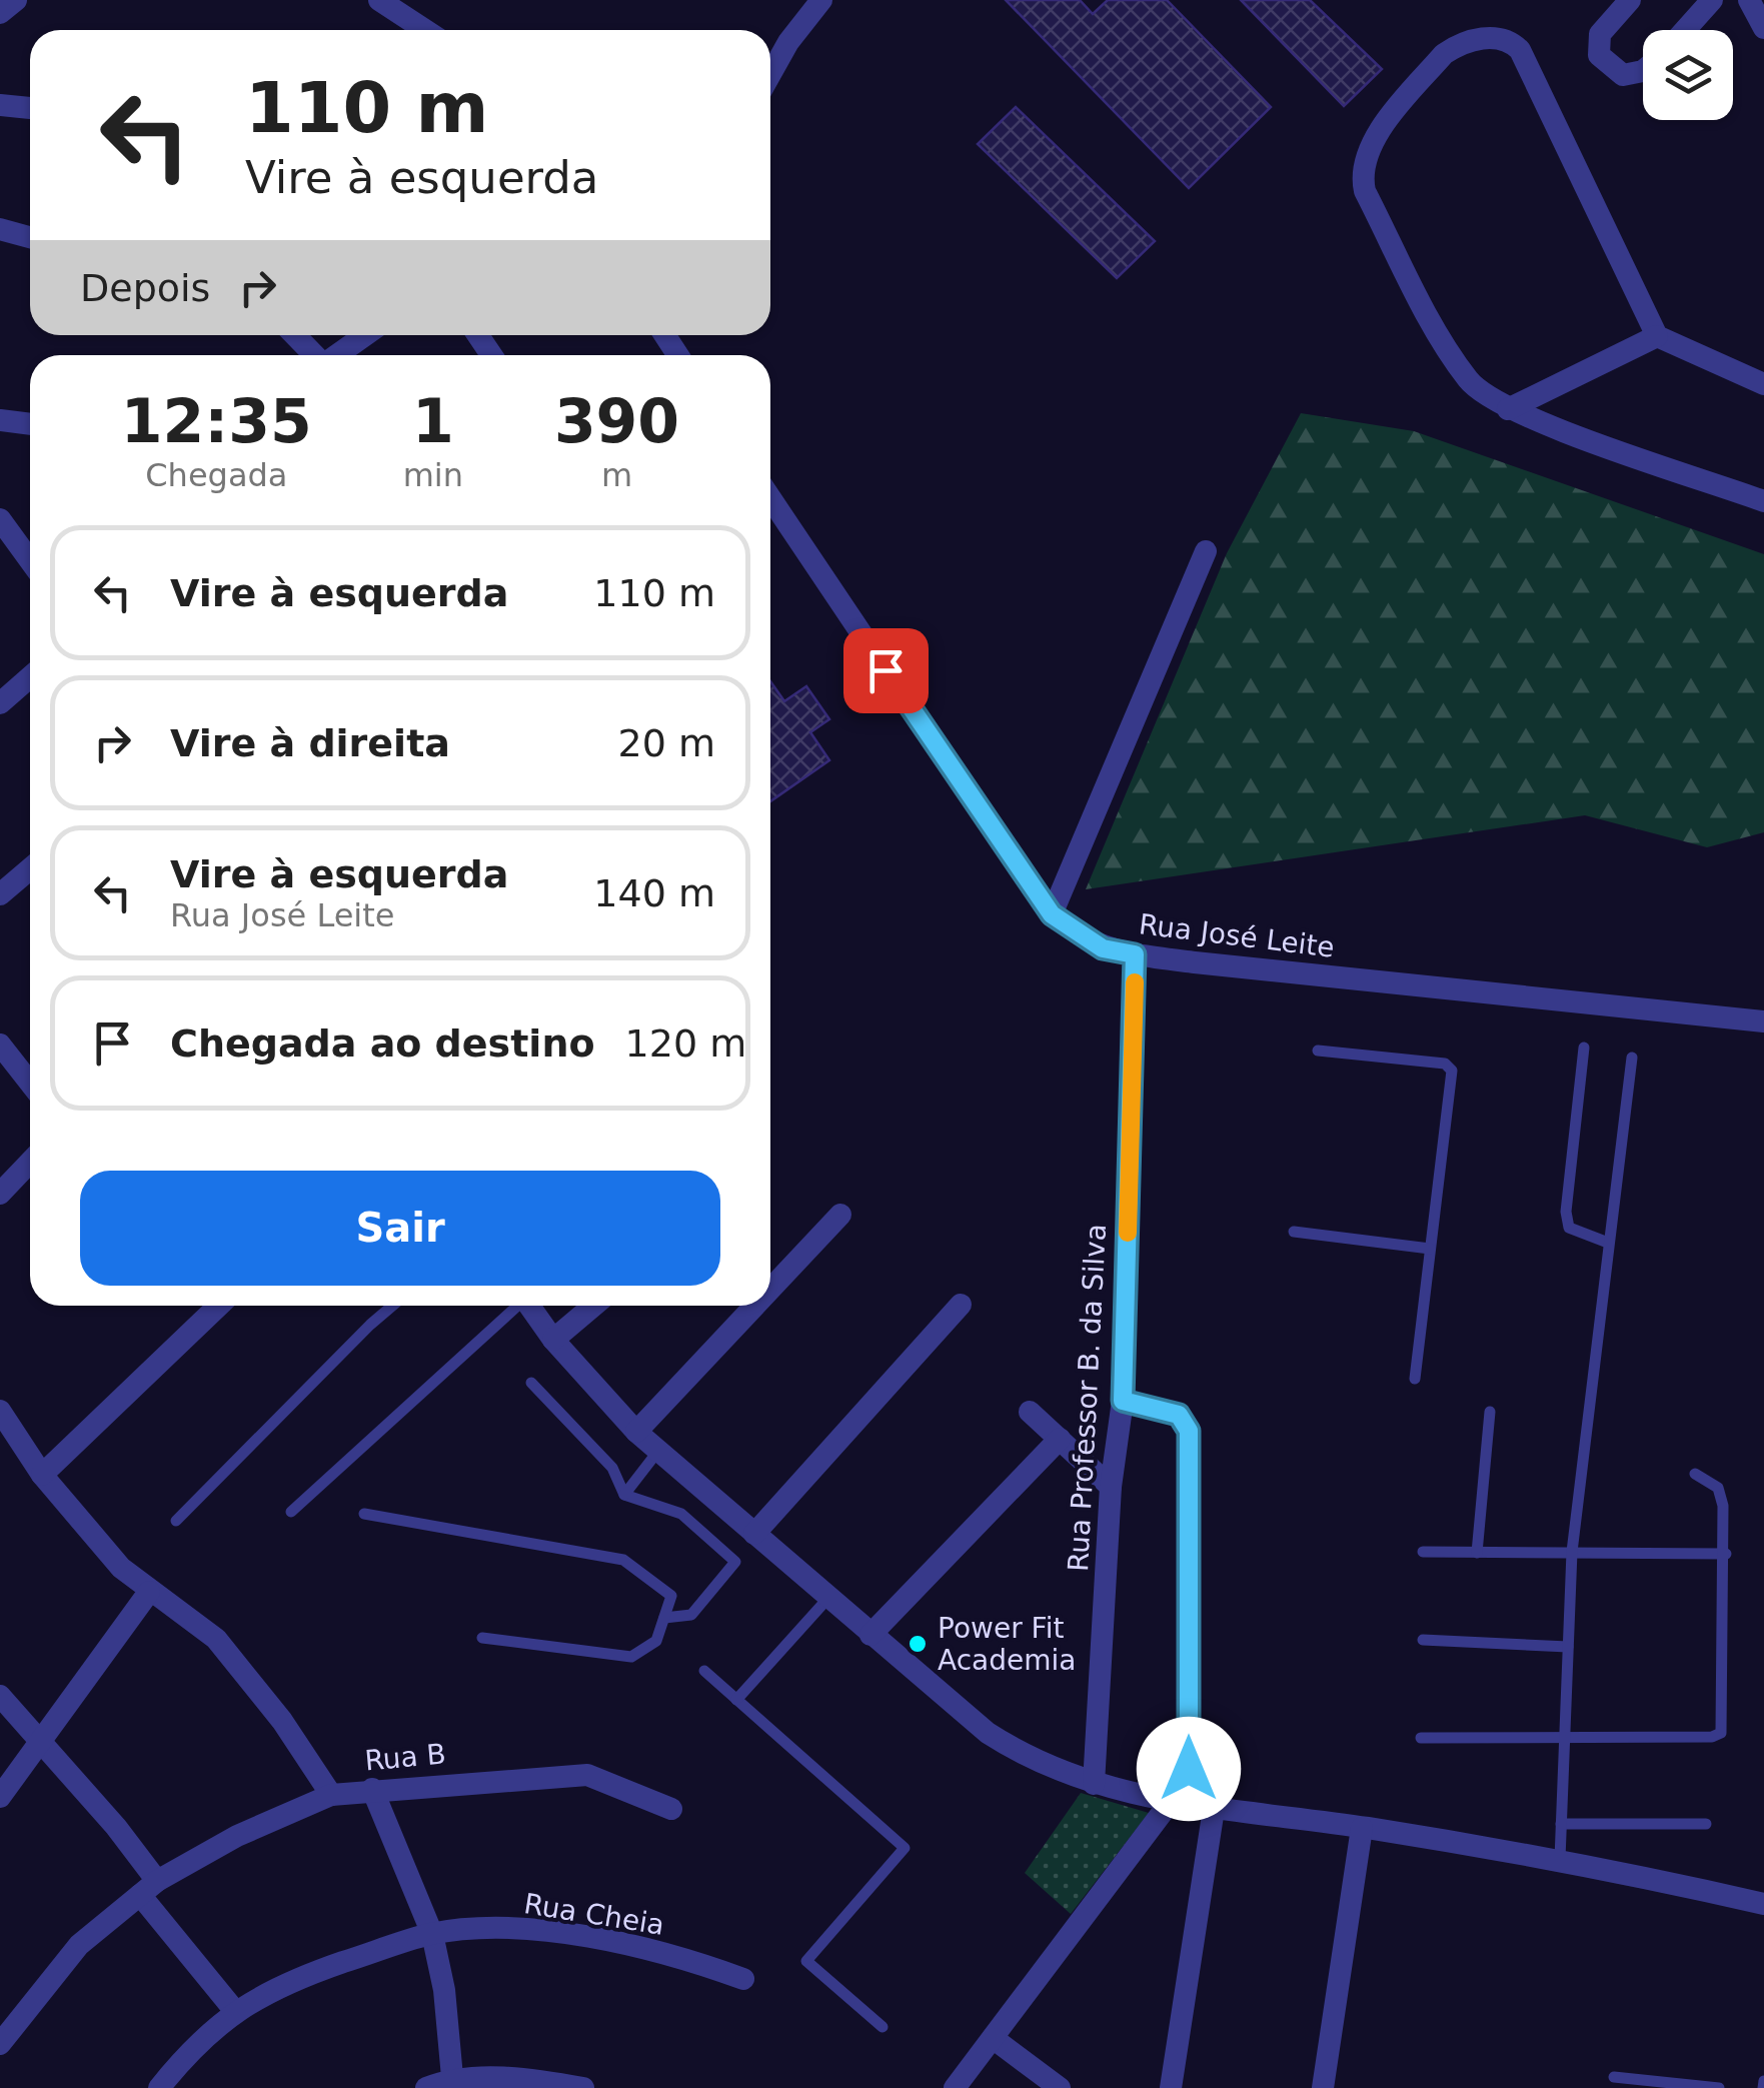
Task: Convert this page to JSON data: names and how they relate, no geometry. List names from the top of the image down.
{
  "streets": {
    "street": [
      "Rua José Leite",
      "Rua Professor B. da Silva",
      "Rua B",
      "Rua Cheia"
    ]
  },
  "crossings": [
    ["Rua José Leite", "Rua Professor B. da Silva"]
  ],
  "places": ["Power Fit Academia"],
  "page": {
    "turn": ["110 m", "Vire à esquerda"],
    "then": "Depois",
    "eta": [
      "12:35",
      "Chegada",
      "1",
      "min",
      "390",
      "m"
    ],
    "list": [
      {
        "name": "Vire à esquerda",
        "value": "110 m"
      },
      {
        "name": "Vire à direita",
        "value": "20 m"
      },
      {
        "name": "Vire à esquerda",
        "note": "Rua José Leite",
        "value": "140 m"
      },
      {
        "name": "Chegada ao destino",
        "value": "120 m"
      }
    ],
    "buttons": "Sair"
  }
}
